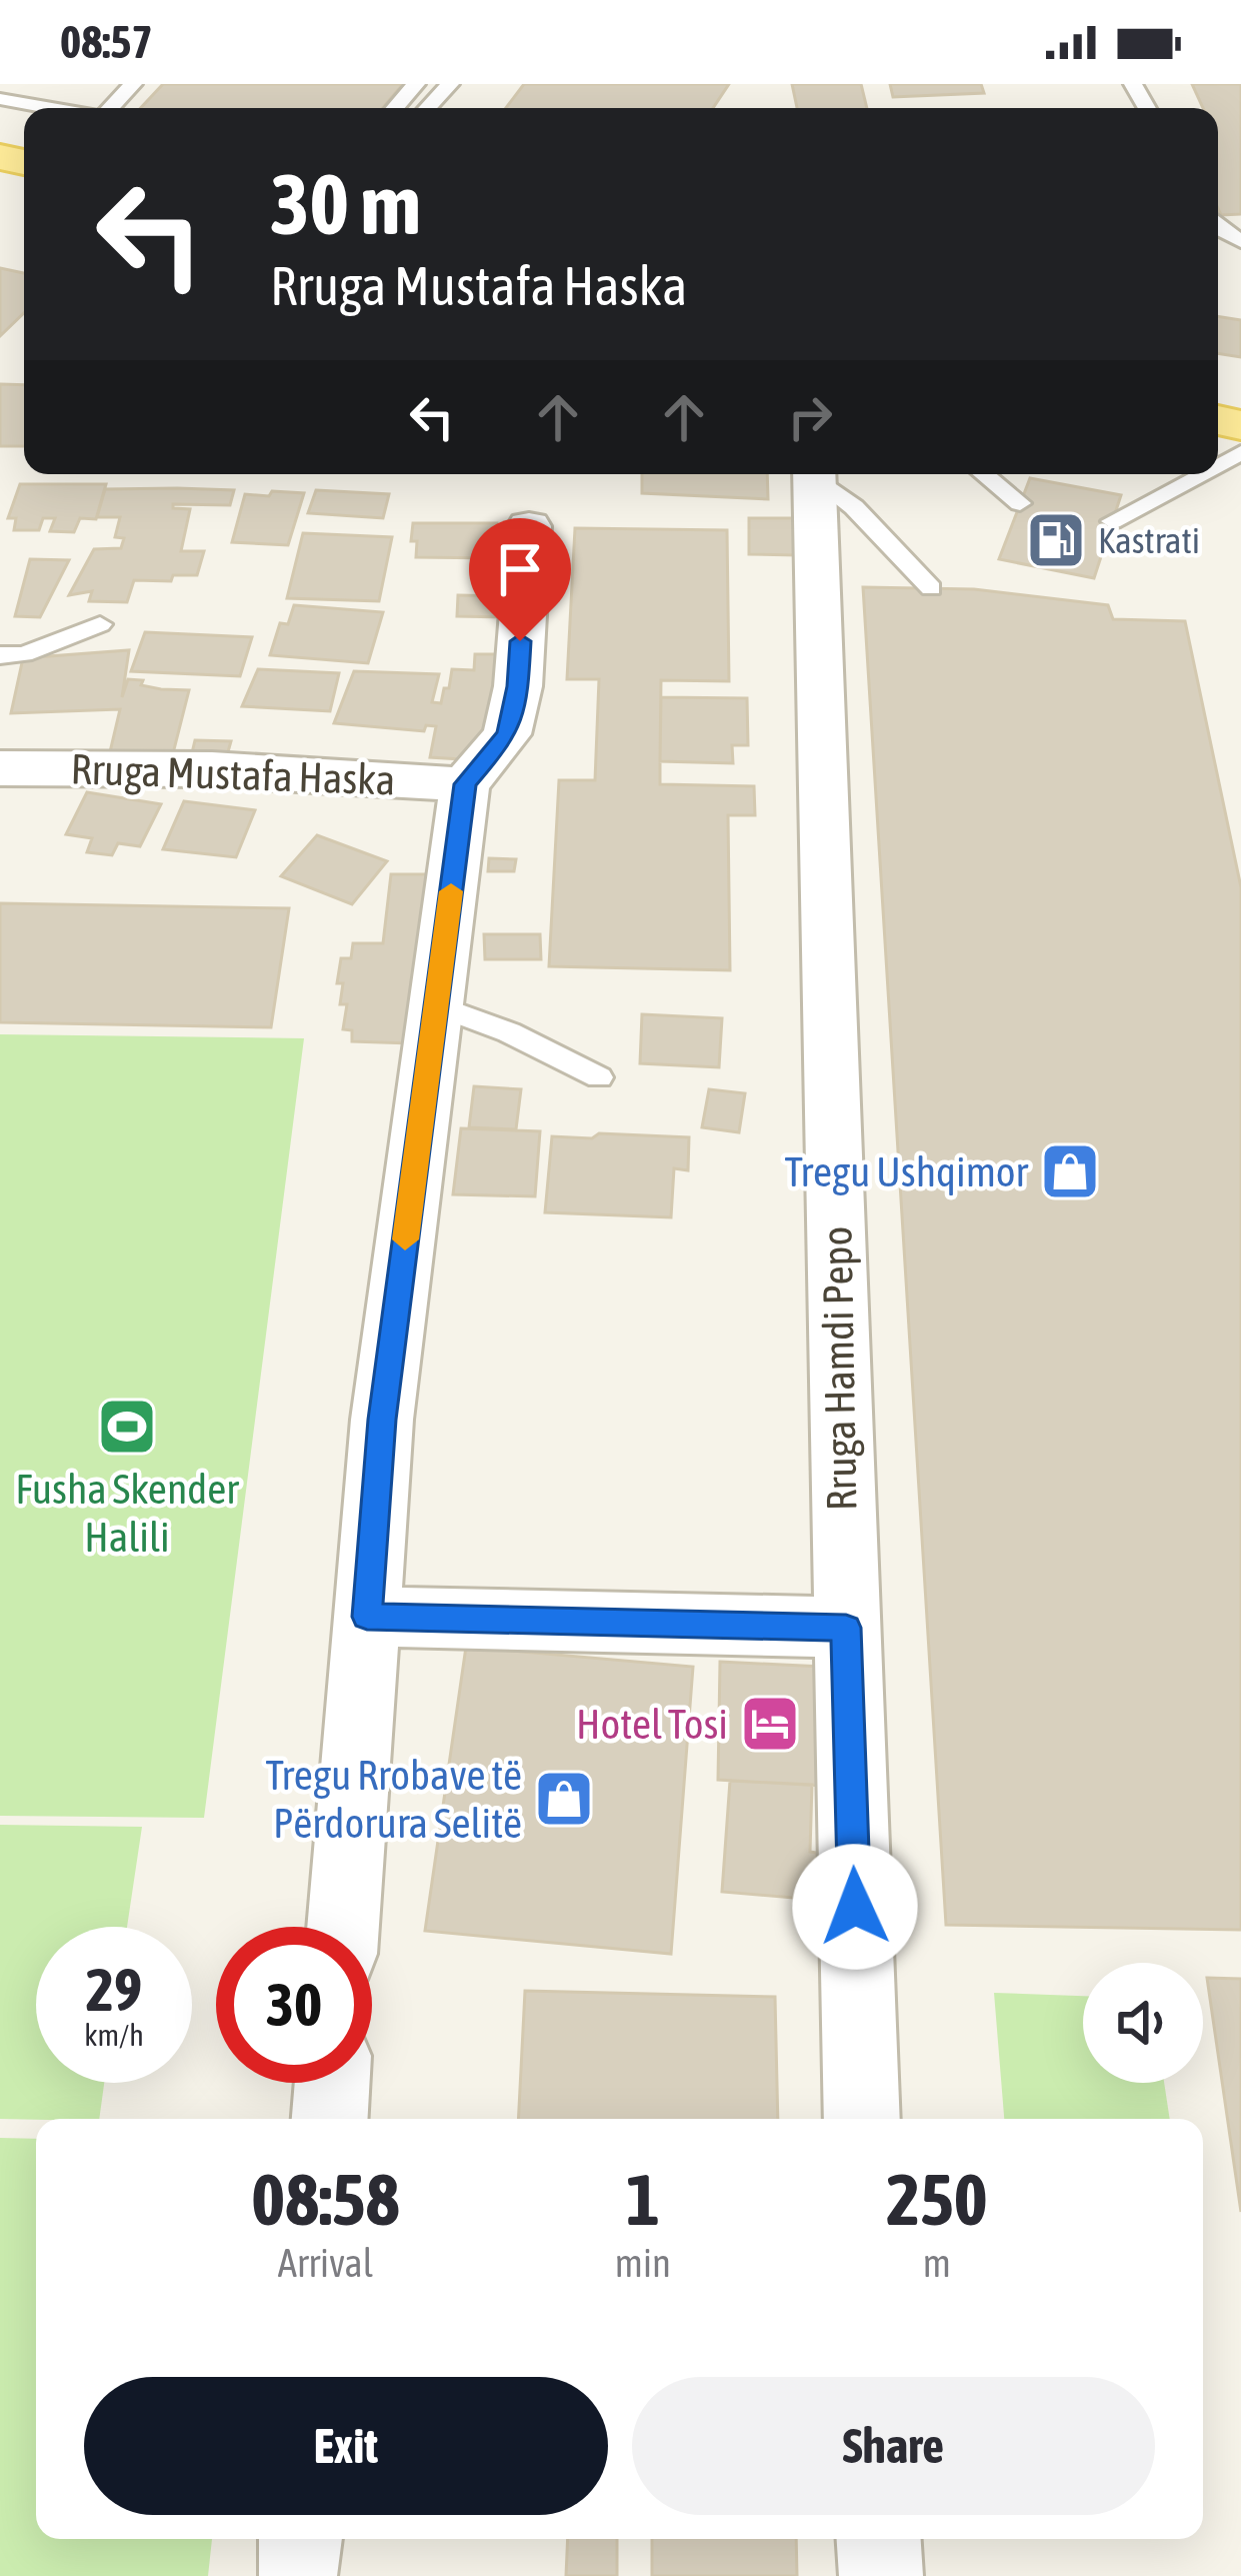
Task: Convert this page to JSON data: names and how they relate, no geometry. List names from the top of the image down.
{
  "streets": {
    "street": ["Rruga Mustafa Haska", "Rruga Hamdi Pepo"]
  },
  "places": {
    "fuel station": ["Kastrati"],
    "shop": ["Tregu Ushqimor", "Tregu Rrobave të Përdorura Selitë"],
    "sports": ["Fusha Skender Halili"],
    "hotel": ["Hotel Tosi"]
  },
  "page": {
    "status": "08:57",
    "turn": ["30 m", "Rruga Mustafa Haska"],
    "speed": "29 km/h",
    "limit": "30",
    "eta": [
      "08:58",
      "Arrival",
      "1",
      "min",
      "250",
      "m"
    ],
    "buttons": ["Exit", "Share"]
  }
}
